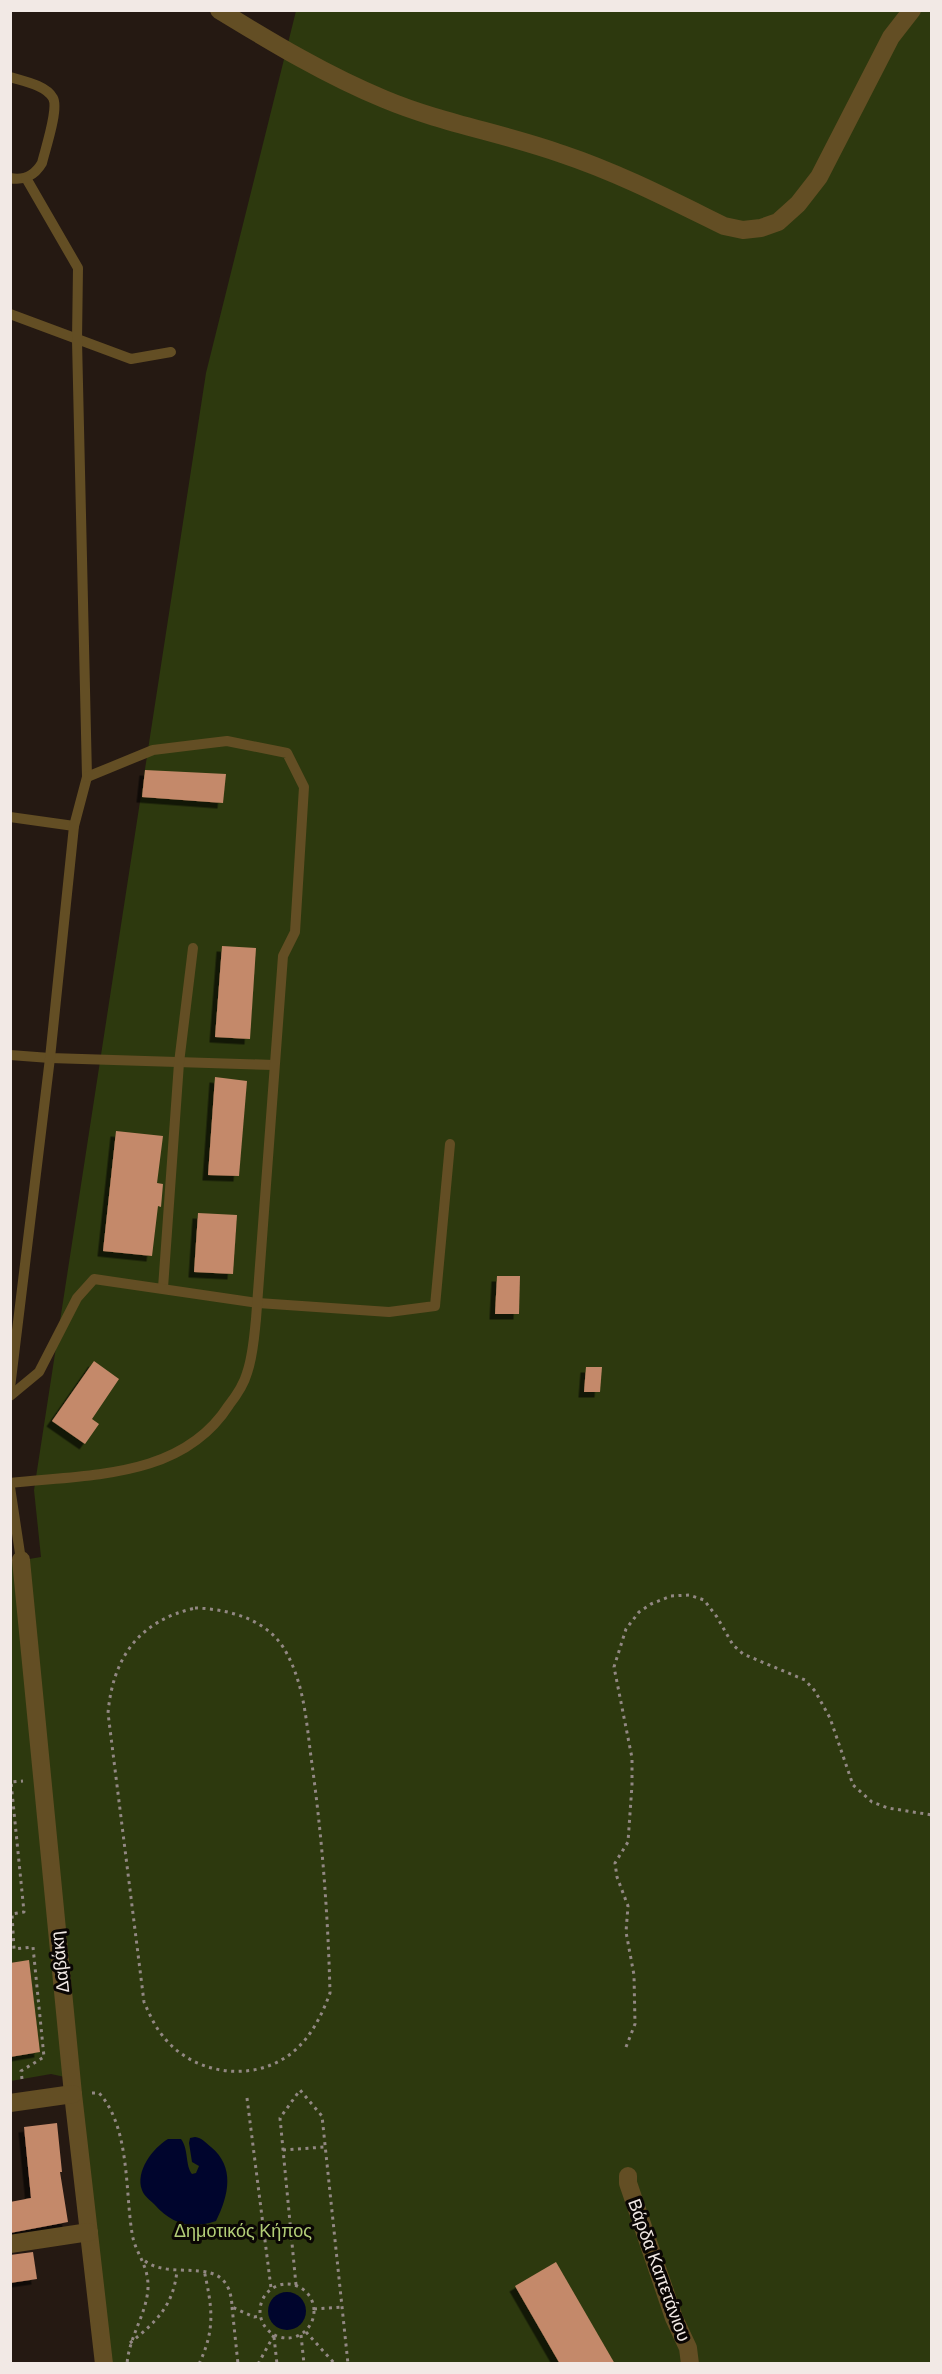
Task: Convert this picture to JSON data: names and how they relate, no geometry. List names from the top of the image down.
{
  "streets": {
    "street": ["Δαβάκη", "Βάρδα Καπετάνιου"]
  },
  "parks": ["Δημοτικός Κήπος"]
}
